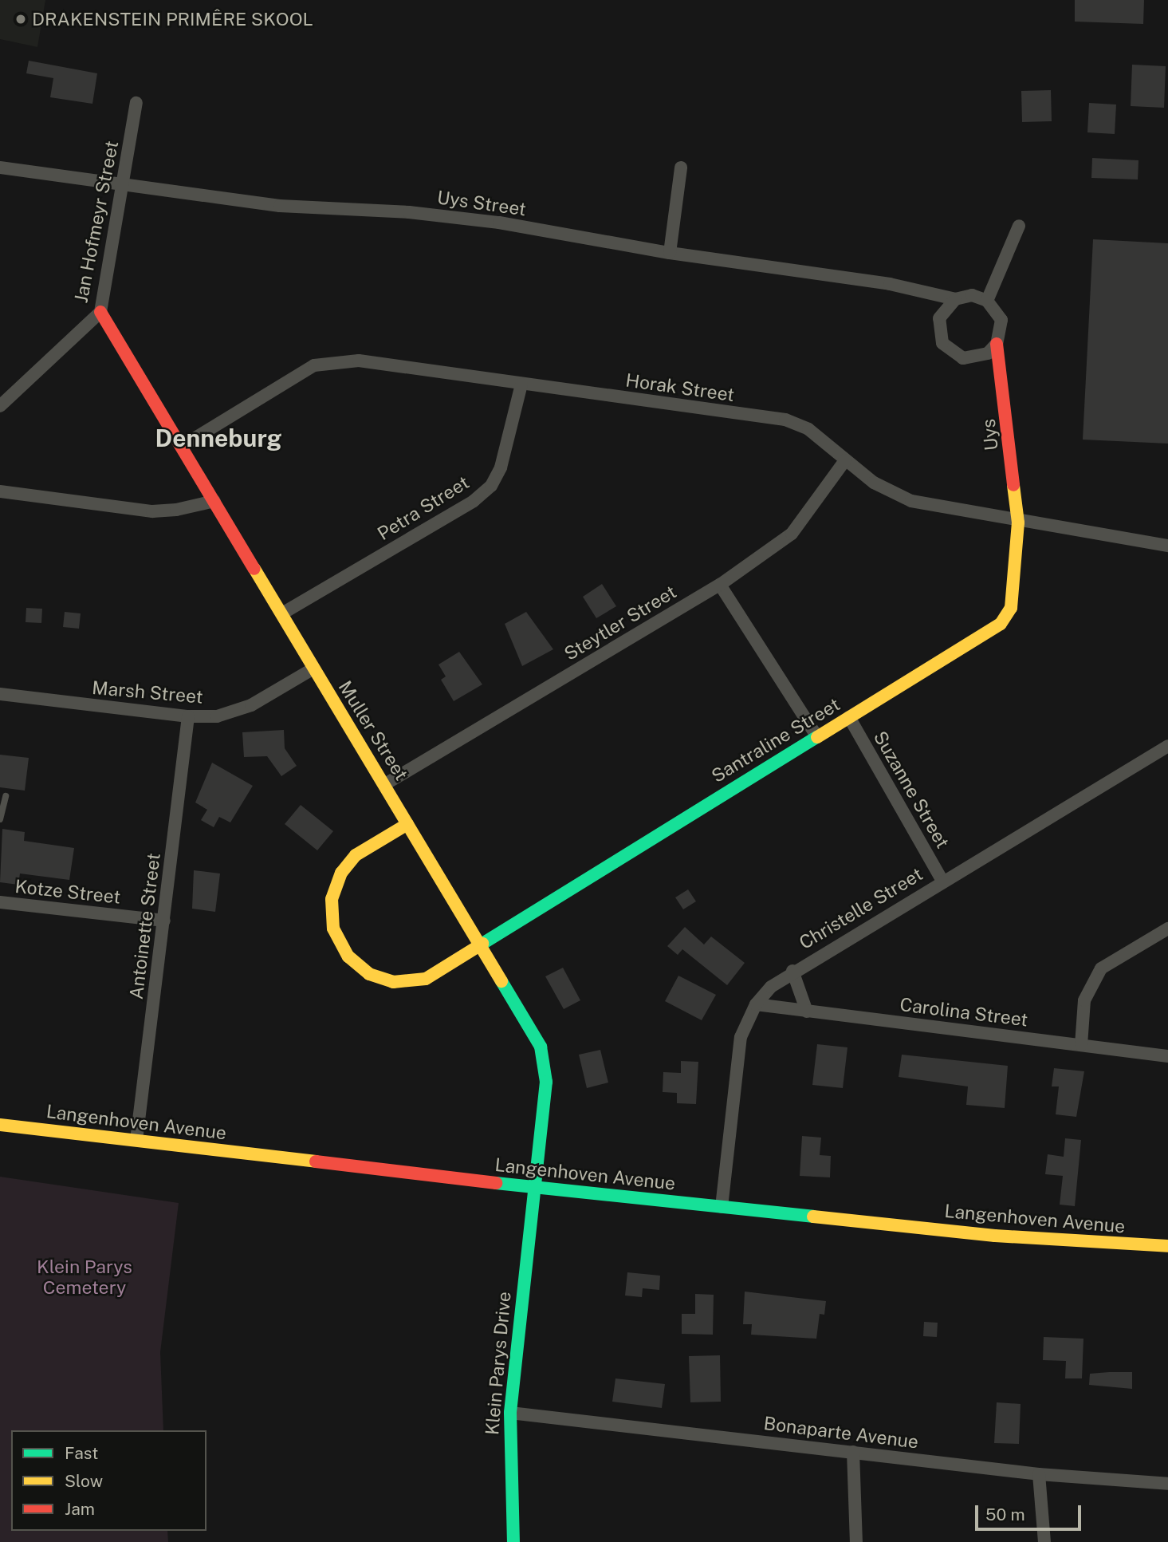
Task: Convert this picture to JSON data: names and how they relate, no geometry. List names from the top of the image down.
{
  "streets": {
    "street": [
      "Uys Street",
      "Jan Hofmeyr Street",
      "Horak Street",
      "Uys",
      "Petra Street",
      "Steytler Street",
      "Marsh Street",
      "Muller Street",
      "Santraline Street",
      "Suzanne Street",
      "Kotze Street",
      "Christelle Street",
      "Antoinette Street",
      "Carolina Street",
      "Langenhoven Avenue",
      "Klein Parys Drive",
      "Bonaparte Avenue"
    ]
  },
  "crossings": [
    ["Uys Street", "Jan Hofmeyr Street"],
    ["Uys Street", "Uys"],
    ["Jan Hofmeyr Street", "Muller Street"],
    ["Horak Street", "Uys"],
    ["Horak Street", "Petra Street"],
    ["Horak Street", "Steytler Street"],
    ["Horak Street", "Muller Street"],
    ["Horak Street", "Santraline Street"],
    ["Uys", "Santraline Street"],
    ["Petra Street", "Muller Street"],
    ["Steytler Street", "Muller Street"],
    ["Marsh Street", "Muller Street"],
    ["Marsh Street", "Antoinette Street"],
    ["Muller Street", "Santraline Street"],
    ["Muller Street", "Langenhoven Avenue"],
    ["Muller Street", "Klein Parys Drive"],
    ["Santraline Street", "Suzanne Street"],
    ["Suzanne Street", "Christelle Street"],
    ["Kotze Street", "Antoinette Street"],
    ["Christelle Street", "Carolina Street"],
    ["Christelle Street", "Langenhoven Avenue"],
    ["Antoinette Street", "Langenhoven Avenue"],
    ["Langenhoven Avenue", "Klein Parys Drive"],
    ["Klein Parys Drive", "Bonaparte Avenue"]
  ],
  "districts": ["Denneburg"],
  "parks": ["Klein Parys Cemetery"],
  "places": ["DRAKENSTEIN PRIMÊRE SKOOL"],
  "legend": ["Fast", "Slow", "Jam"],
  "scale_bar": "50 m"
}
